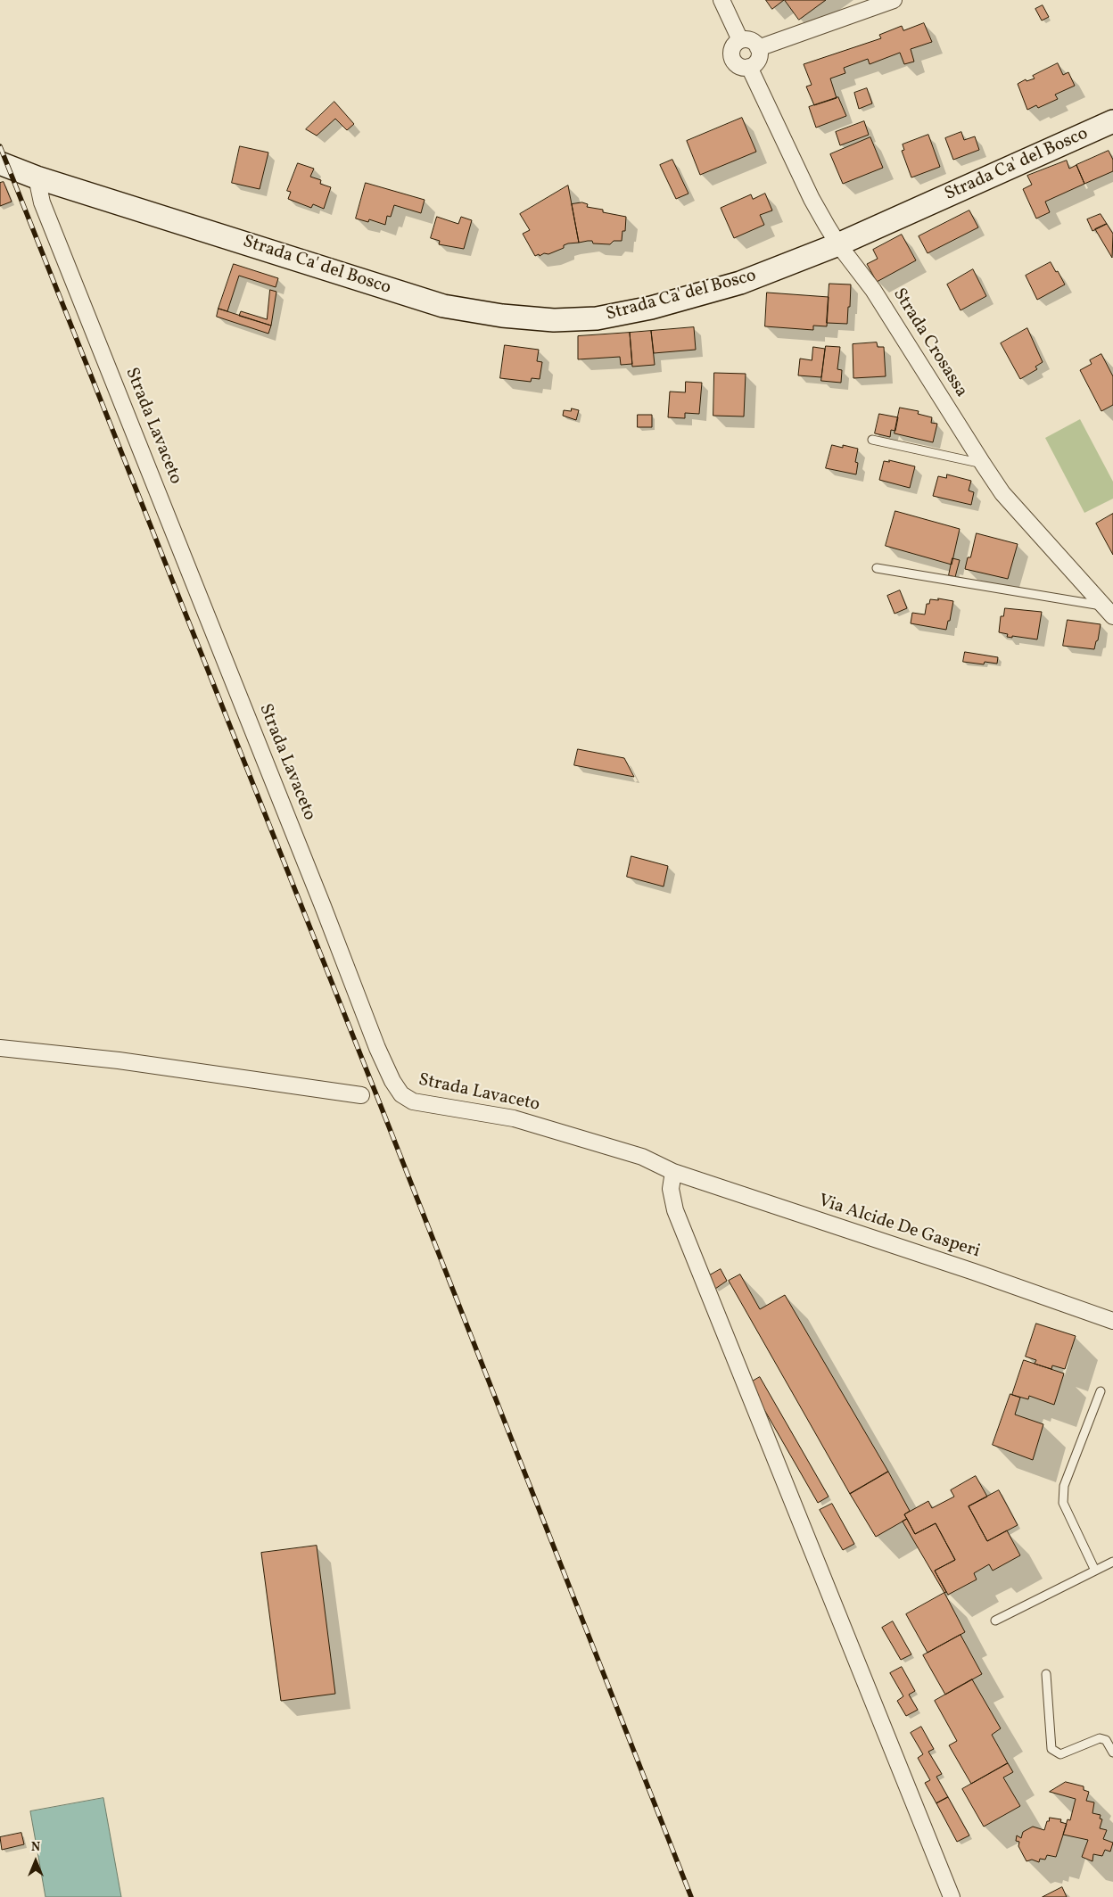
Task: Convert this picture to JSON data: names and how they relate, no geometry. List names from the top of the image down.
{
  "streets": {
    "street": [
      "Strada Ca' del Bosco",
      "Strada Crosassa",
      "Strada Lavaceto",
      "Via Alcide De Gasperi"
    ]
  },
  "crossings": [
    ["Strada Ca' del Bosco", "Strada Crosassa"],
    ["Strada Ca' del Bosco", "Strada Lavaceto"],
    ["Strada Lavaceto", "Via Alcide De Gasperi"]
  ],
  "north": "top"
}
